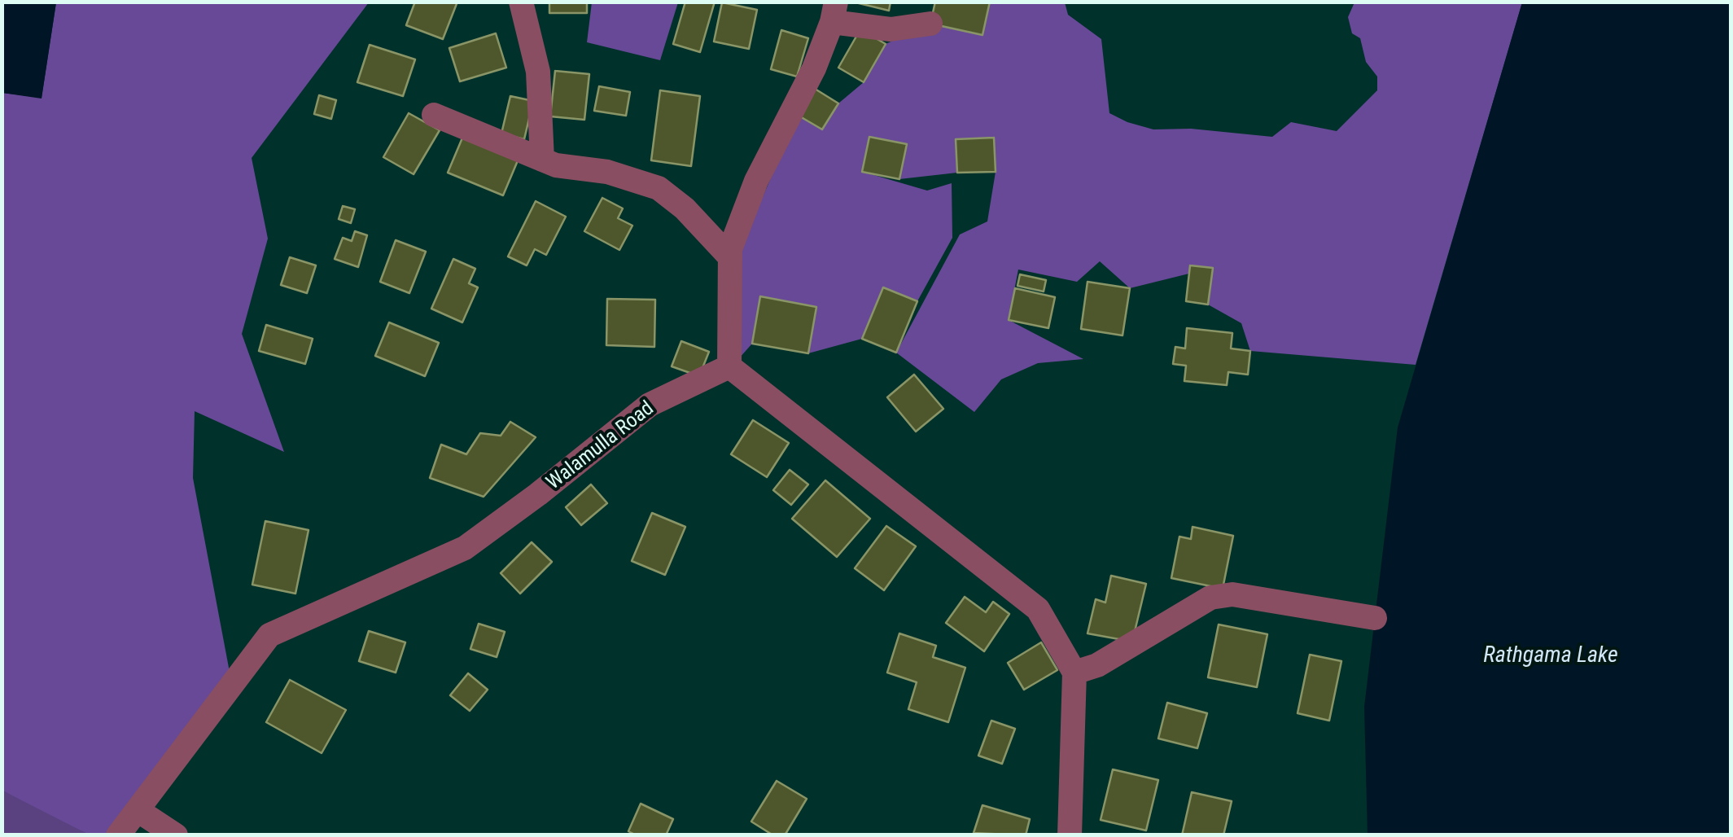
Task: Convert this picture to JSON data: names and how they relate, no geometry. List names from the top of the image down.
{
  "streets": {
    "street": ["Walamulla Road"]
  },
  "water": ["Rathgama Lake"]
}
